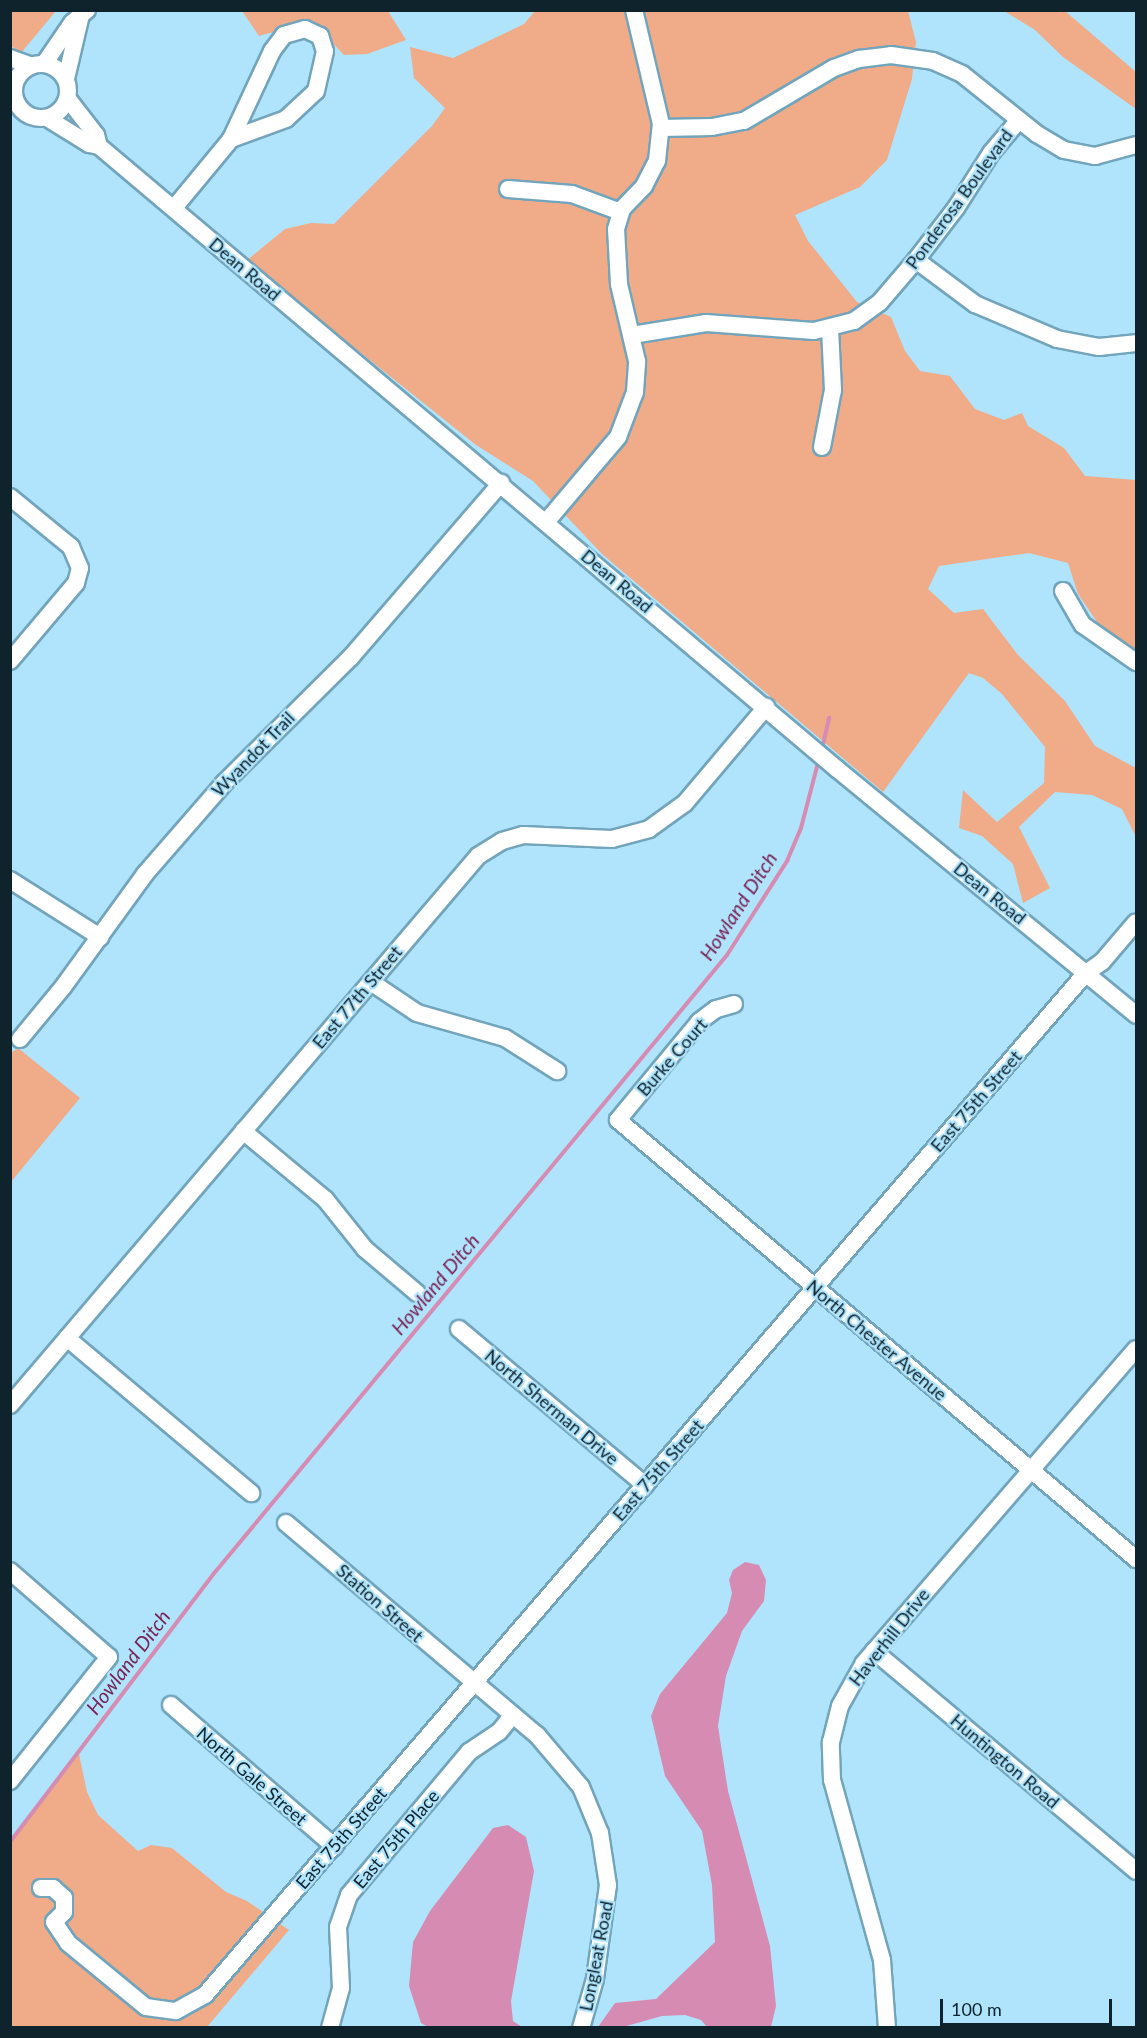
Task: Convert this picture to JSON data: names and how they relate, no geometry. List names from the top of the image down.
{
  "streets": {
    "street": [
      "Ponderosa Boulevard",
      "Dean Road",
      "Wyandot Trail",
      "East 77th Street",
      "Burke Court",
      "East 75th Street",
      "North Chester Avenue",
      "North Sherman Drive",
      "Station Street",
      "Haverhill Drive",
      "Huntington Road",
      "North Gale Street",
      "East 75th Place",
      "Longleat Road"
    ]
  },
  "crossings": [
    ["Dean Road", "Wyandot Trail"],
    ["Dean Road", "East 77th Street"],
    ["Dean Road", "East 75th Street"],
    ["Burke Court", "North Chester Avenue"],
    ["East 75th Street", "North Chester Avenue"],
    ["East 75th Street", "North Sherman Drive"],
    ["East 75th Street", "Station Street"],
    ["East 75th Street", "North Gale Street"],
    ["East 75th Street", "Longleat Road"],
    ["North Chester Avenue", "Haverhill Drive"],
    ["Station Street", "Longleat Road"],
    ["Haverhill Drive", "Huntington Road"],
    ["East 75th Place", "Longleat Road"]
  ],
  "water": ["Howland Ditch"],
  "scale_bar": "100 m"
}
